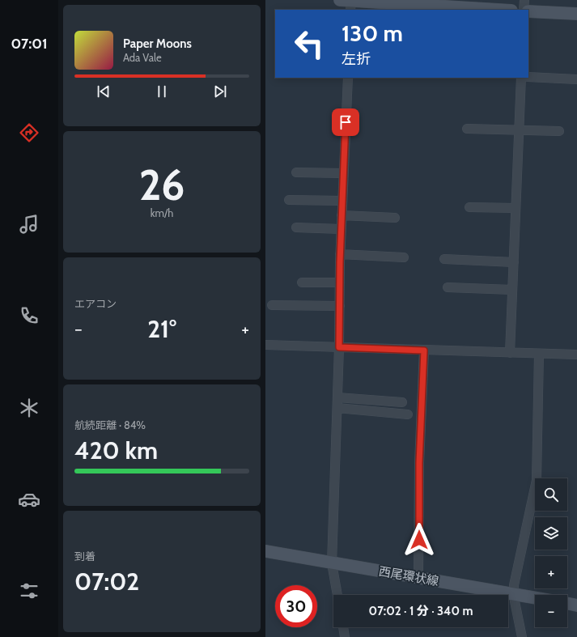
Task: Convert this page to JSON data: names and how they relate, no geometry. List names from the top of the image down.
{
  "streets": {
    "main road": ["西尾環状線"]
  },
  "page": {
    "tabs": "07:01",
    "turn": ["130 m", "左折"],
    "song": ["Paper Moons", "Ada Vale"],
    "tile": [
      ["26", "km/h"],
      "エアコン",
      ["航続距離 · 84%", "420 km"],
      ["到着", "07:02"]
    ],
    "heat": ["−", "21°", "+"],
    "map_buttons": ["+", "−"],
    "limit": "30",
    "trip": "07:02 · 1 分 · 340 m"
  }
}
